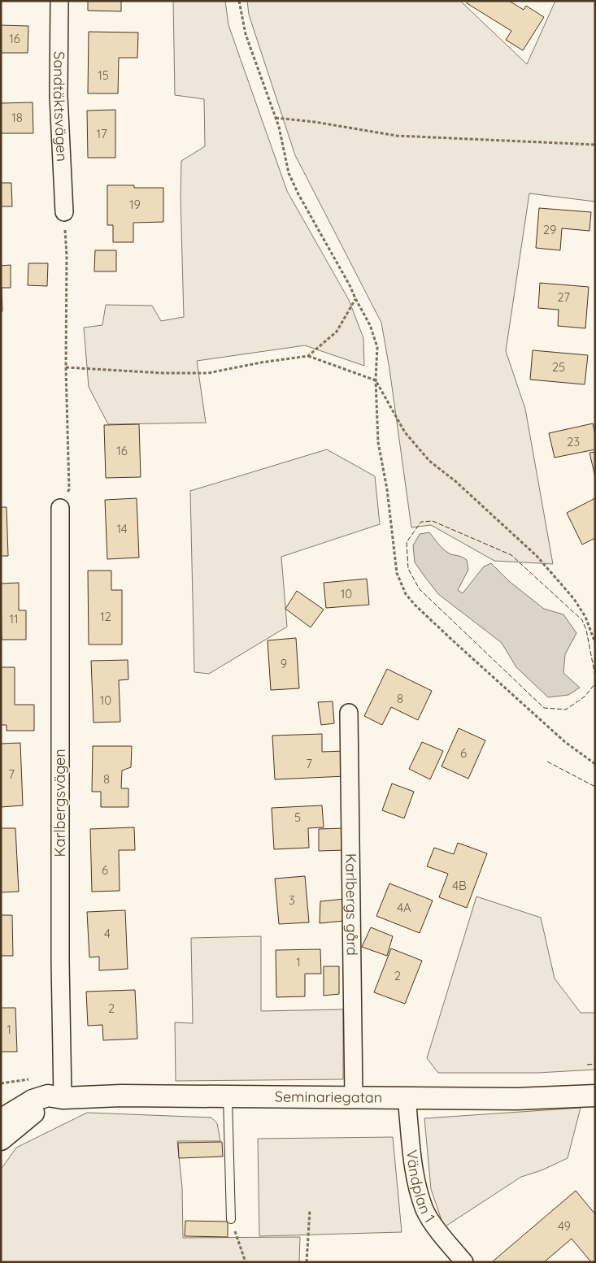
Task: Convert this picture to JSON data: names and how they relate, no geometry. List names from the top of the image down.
{
  "streets": {
    "street": [
      "Sandtäktsvägen",
      "Karlbergsvägen",
      "Karlbergs gård",
      "Seminariegatan",
      "Vändplan 1"
    ]
  },
  "crossings": [
    ["Karlbergsvägen", "Seminariegatan"],
    ["Karlbergs gård", "Seminariegatan"],
    ["Seminariegatan", "Vändplan 1"]
  ],
  "house_numbers": [
    "16",
    "15",
    "18",
    "17",
    "19",
    "29",
    "27",
    "25",
    "23",
    "16",
    "14",
    "10",
    "12",
    "11",
    "9",
    "8",
    "10",
    "6",
    "7",
    "7",
    "8",
    "5",
    "6",
    "4B",
    "3",
    "4A",
    "4",
    "1",
    "2",
    "2",
    "1",
    "49"
  ]
}
